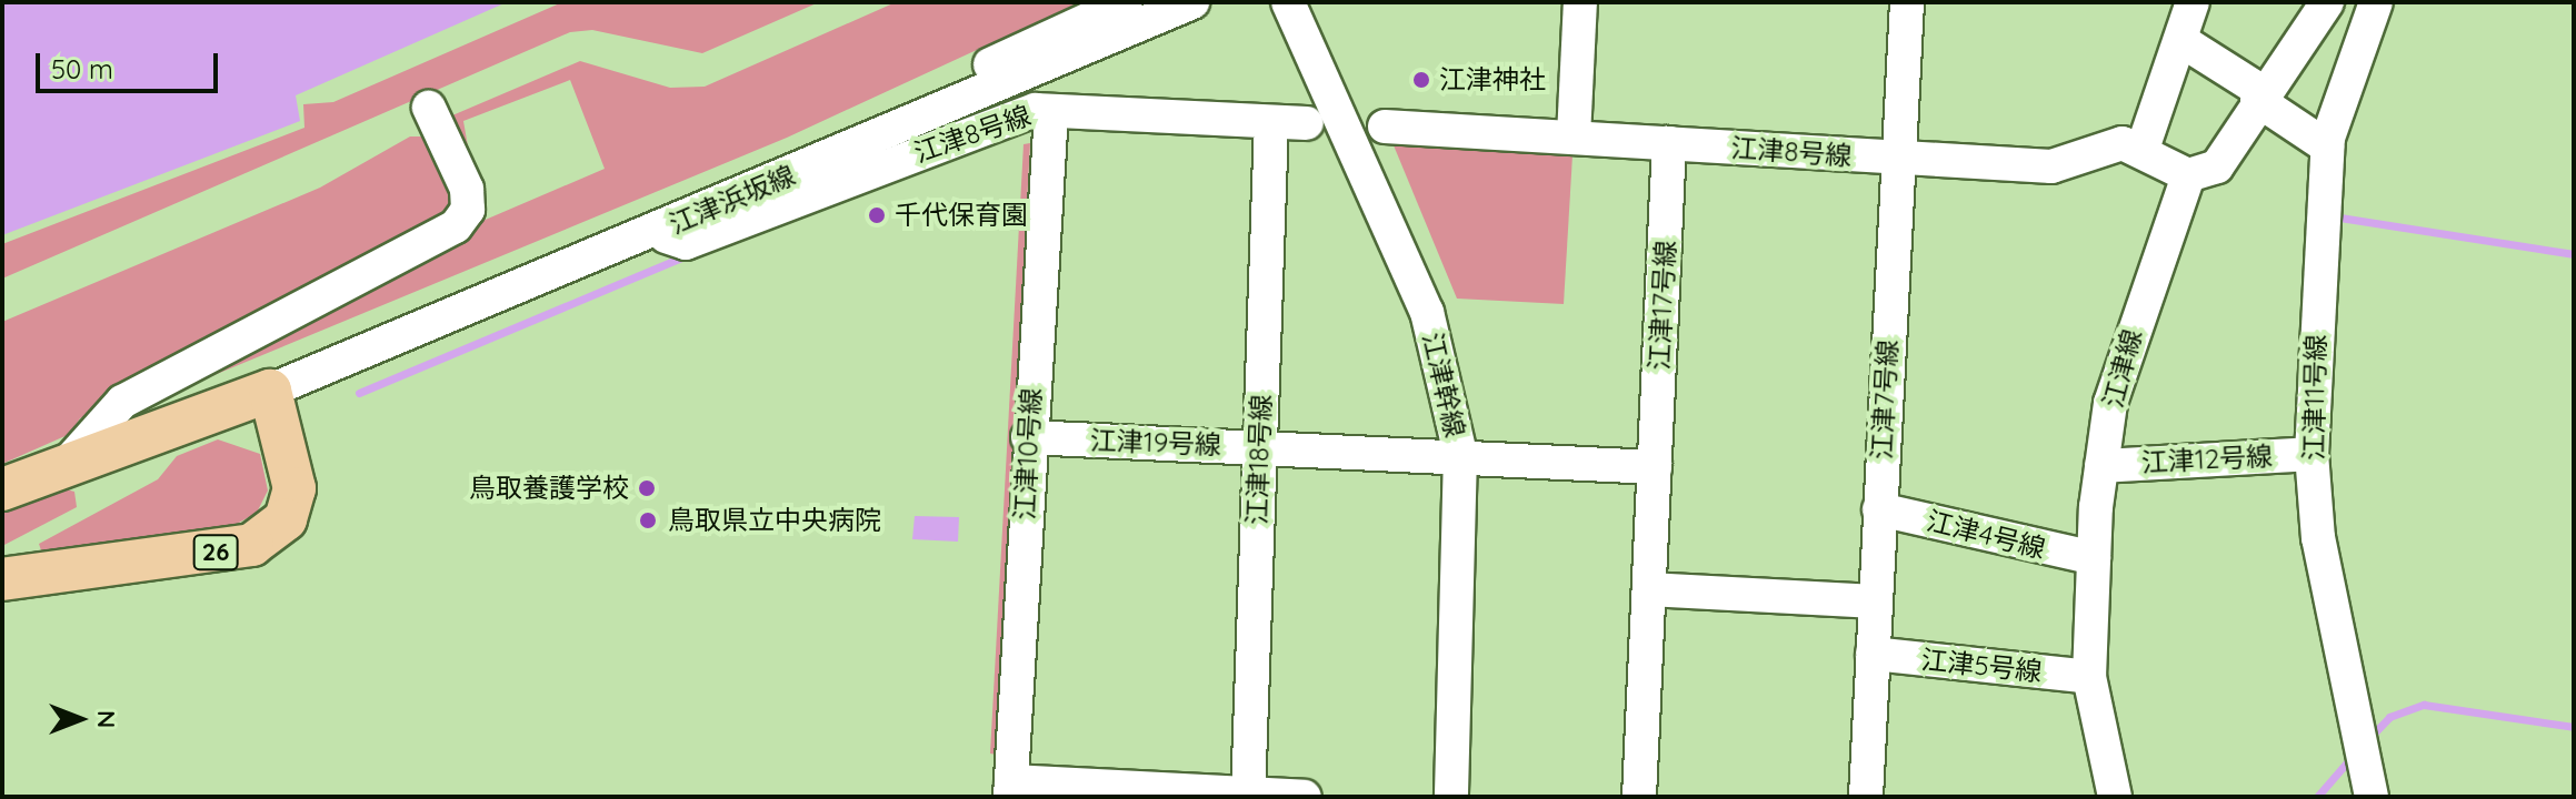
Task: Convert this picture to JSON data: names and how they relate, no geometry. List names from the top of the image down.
{
  "streets": {
    "main road": ["26"],
    "street": [
      "江津8号線",
      "江津浜坂線",
      "江津17号線",
      "江津線",
      "江津幹線",
      "江津11号線",
      "江津7号線",
      "江津19号線",
      "江津10号線",
      "江津18号線",
      "江津12号線",
      "江津4号線",
      "江津5号線"
    ]
  },
  "crossings": [
    ["江津8号線", "江津浜坂線"],
    ["江津8号線", "江津17号線"],
    ["江津8号線", "江津7号線"],
    ["江津8号線", "江津10号線"],
    ["江津8号線", "江津18号線"],
    ["江津浜坂線", "26"],
    ["江津17号線", "江津19号線"],
    ["江津線", "江津12号線"],
    ["江津線", "江津4号線"],
    ["江津線", "江津5号線"],
    ["江津幹線", "江津19号線"],
    ["江津11号線", "江津12号線"],
    ["江津7号線", "江津4号線"],
    ["江津7号線", "江津5号線"],
    ["江津19号線", "江津10号線"],
    ["江津19号線", "江津18号線"]
  ],
  "places": [
    "江津神社",
    "千代保育園",
    "鳥取養護学校",
    "鳥取県立中央病院"
  ],
  "scale_bar": "50 m",
  "north": "right"
}
